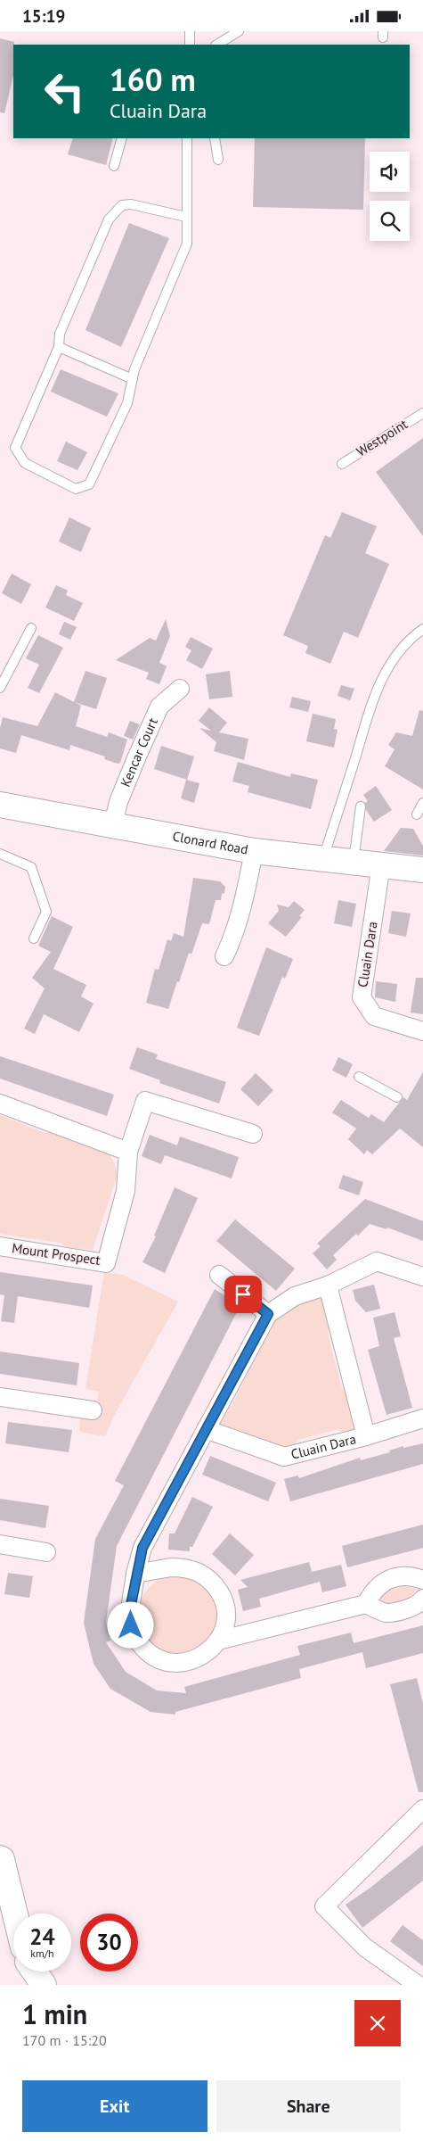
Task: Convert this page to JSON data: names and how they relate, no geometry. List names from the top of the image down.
{
  "streets": {
    "street": [
      "Kencar Court",
      "Clonard Road",
      "Cluain Dara",
      "Mount Prospect"
    ],
    "lane": ["Westpoint"]
  },
  "crossings": [
    ["Kencar Court", "Clonard Road"],
    ["Clonard Road", "Cluain Dara"]
  ],
  "page": {
    "status": "15:19",
    "turn": ["160 m", "Cluain Dara"],
    "speed": "24 km/h",
    "limit": "30",
    "heading": ["1 min", "170 m · 15:20"],
    "buttons": ["Exit", "Share"]
  }
}
